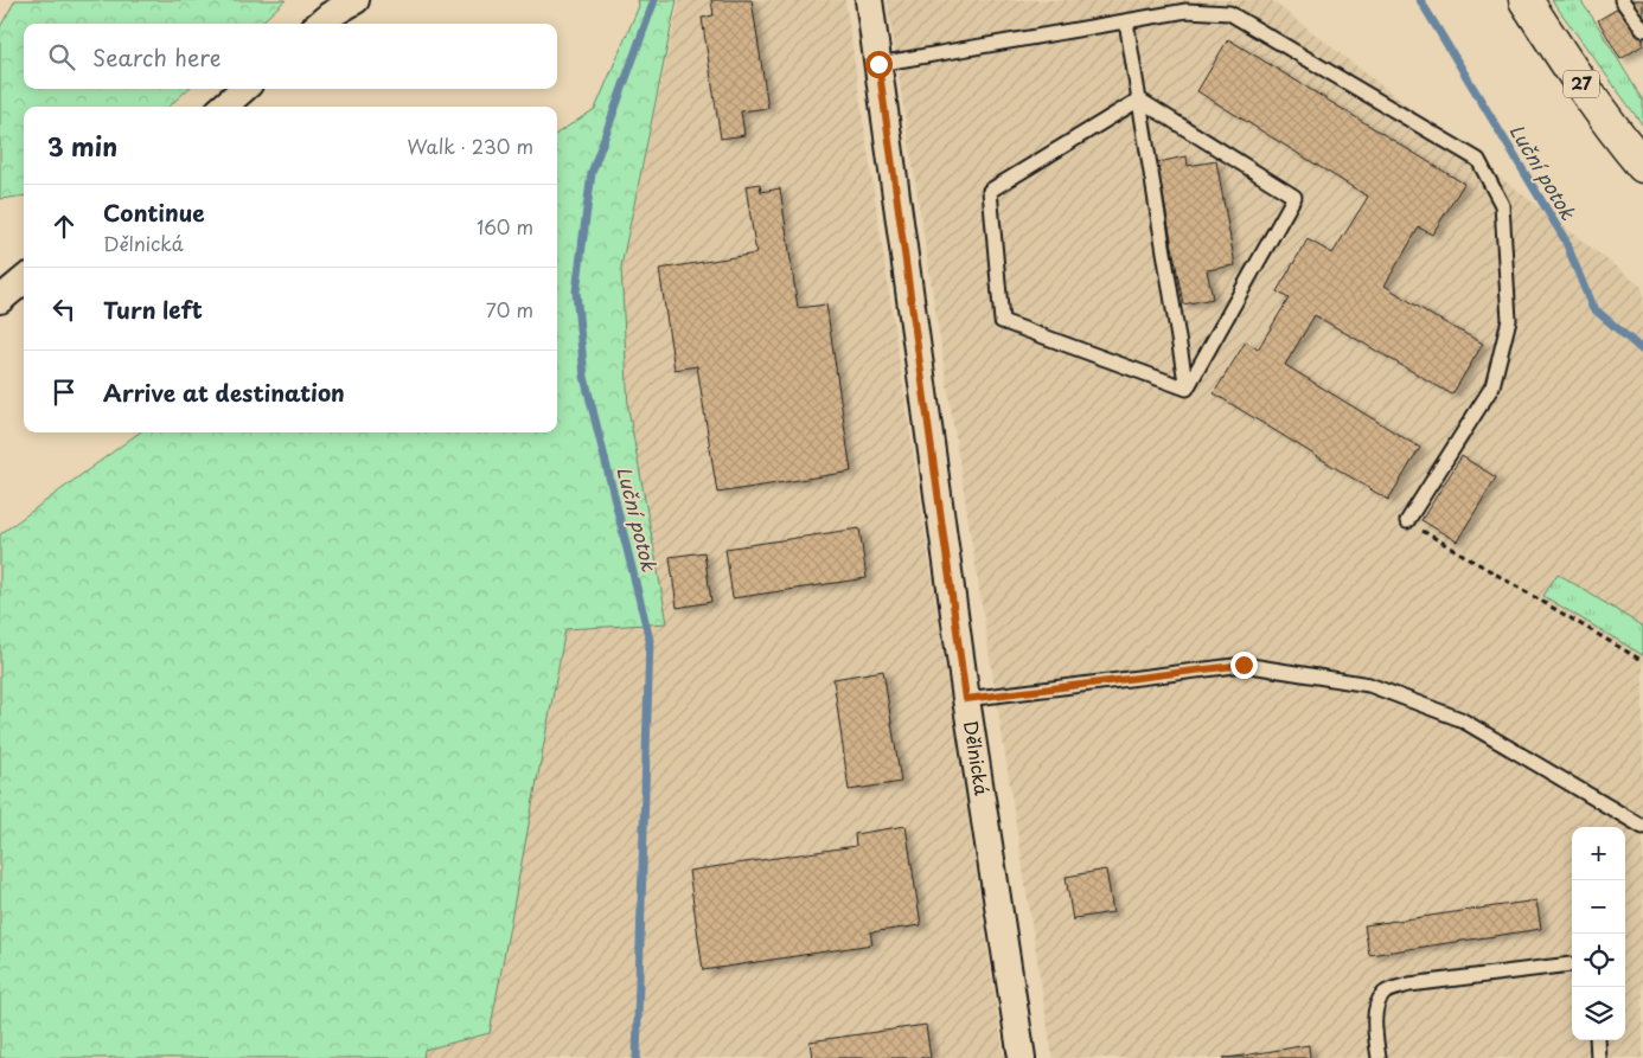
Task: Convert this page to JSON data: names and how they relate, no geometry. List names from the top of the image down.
{
  "streets": {
    "main road": ["27"],
    "street": ["Dělnická"]
  },
  "water": ["Luční potok"],
  "page": {
    "search": "Search here",
    "heading": ["3 min", "Walk · 230 m"],
    "list": [
      ["Continue", "Dělnická", "160 m"],
      ["Turn left", "70 m"],
      "Arrive at destination"
    ],
    "map_buttons": ["+", "−"]
  }
}
